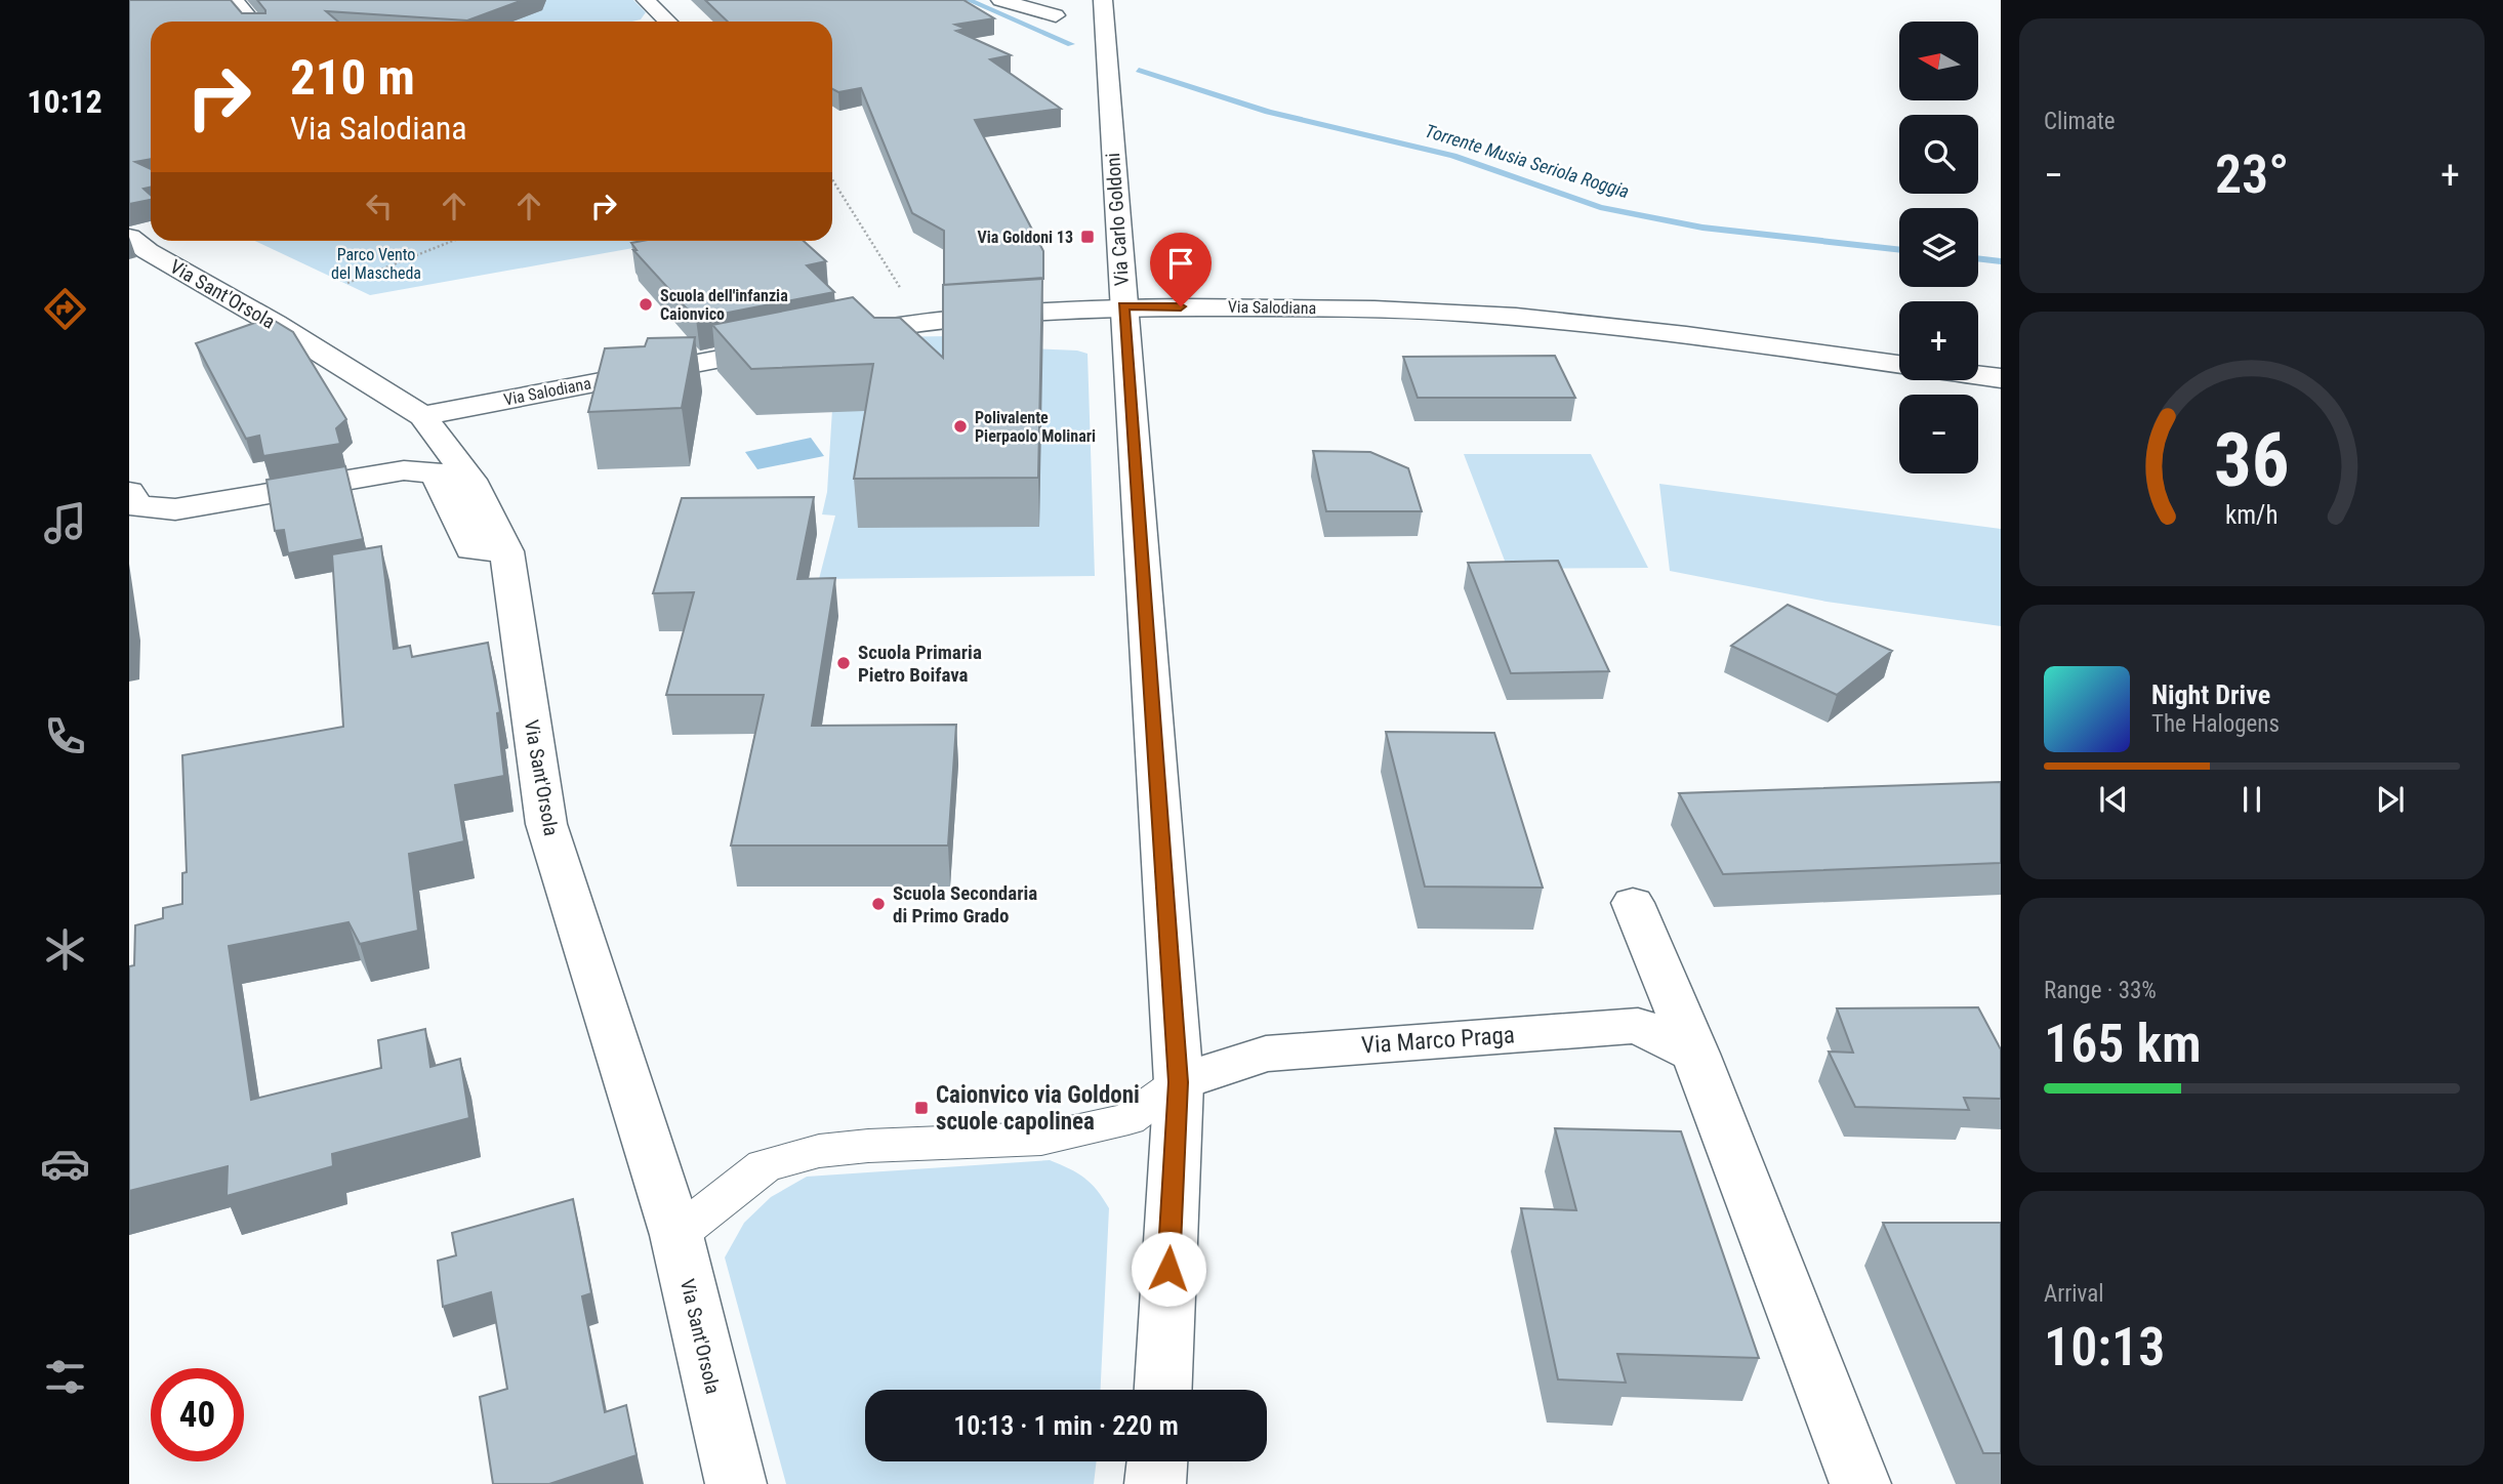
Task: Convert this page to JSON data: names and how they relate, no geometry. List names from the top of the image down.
{
  "streets": {
    "street": [
      "Via Carlo Goldoni",
      "Via Sant'Orsola",
      "Via Salodiana",
      "Via Marco Praga"
    ]
  },
  "crossings": [
    ["Via Carlo Goldoni", "Via Salodiana"],
    ["Via Carlo Goldoni", "Via Marco Praga"],
    ["Via Sant'Orsola", "Via Salodiana"]
  ],
  "water": ["Torrente Musia Seriola Roggia"],
  "parks": ["Parco Vento del Mascheda"],
  "places": {
    "transit": ["Via Goldoni 13", "Caionvico via Goldoni scuole capolinea"],
    "other": [
      "Scuola dell'infanzia Caionvico",
      "Polivalente Pierpaolo Molinari",
      "Scuola Primaria Pietro Boifava",
      "Scuola Secondaria di Primo Grado"
    ]
  },
  "north": "left",
  "page": {
    "tabs": "10:12",
    "tile": [
      "Climate",
      ["Range · 33%", "165 km"],
      ["Arrival", "10:13"]
    ],
    "map_buttons": ["+", "−"],
    "turn": ["210 m", "Via Salodiana"],
    "heat": ["−", "23°", "+"],
    "song": ["Night Drive", "The Halogens"],
    "limit": "40",
    "trip": "10:13 · 1 min · 220 m",
    "gauge": ["36", "km/h"]
  }
}
